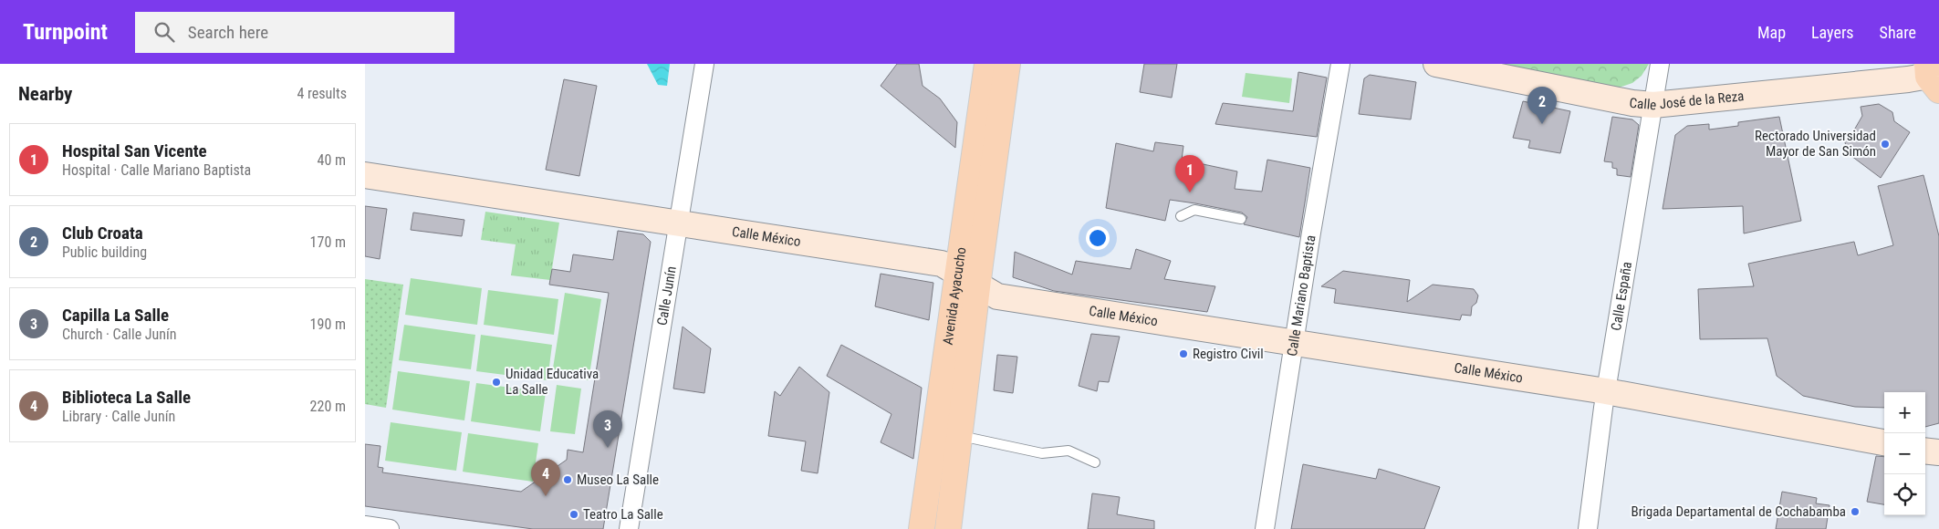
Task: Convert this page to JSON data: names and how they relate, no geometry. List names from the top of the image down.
{
  "streets": {
    "main road": ["Calle José de la Reza", "Calle México", "Avenida Ayacucho"],
    "street": ["Calle Junín", "Calle Mariano Baptista", "Calle España"]
  },
  "crossings": [
    ["Calle José de la Reza", "Calle España"],
    ["Calle México", "Calle Junín"],
    ["Calle México", "Avenida Ayacucho"],
    ["Calle México", "Calle Mariano Baptista"],
    ["Calle México", "Calle España"]
  ],
  "places": [
    "Rectorado Universidad Mayor de San Simón",
    "Registro Civil",
    "Unidad Educativa La Salle",
    "Museo La Salle",
    "Brigada Departamental de Cochabamba",
    "Teatro La Salle"
  ],
  "page": {
    "header": "Turnpoint",
    "search": "Search here",
    "nav": ["Map", "Layers", "Share"],
    "heading": ["Nearby", "4 results"],
    "pins": [
      "2",
      "1",
      "3",
      "4"
    ],
    "list": [
      {
        "mark": "1",
        "name": "Hospital San Vicente",
        "note": "Hospital · Calle Mariano Baptista",
        "value": "40 m"
      },
      {
        "mark": "2",
        "name": "Club Croata",
        "note": "Public building",
        "value": "170 m"
      },
      {
        "mark": "3",
        "name": "Capilla La Salle",
        "note": "Church · Calle Junín",
        "value": "190 m"
      },
      {
        "mark": "4",
        "name": "Biblioteca La Salle",
        "note": "Library · Calle Junín",
        "value": "220 m"
      }
    ],
    "map_buttons": ["+", "−"]
  }
}
